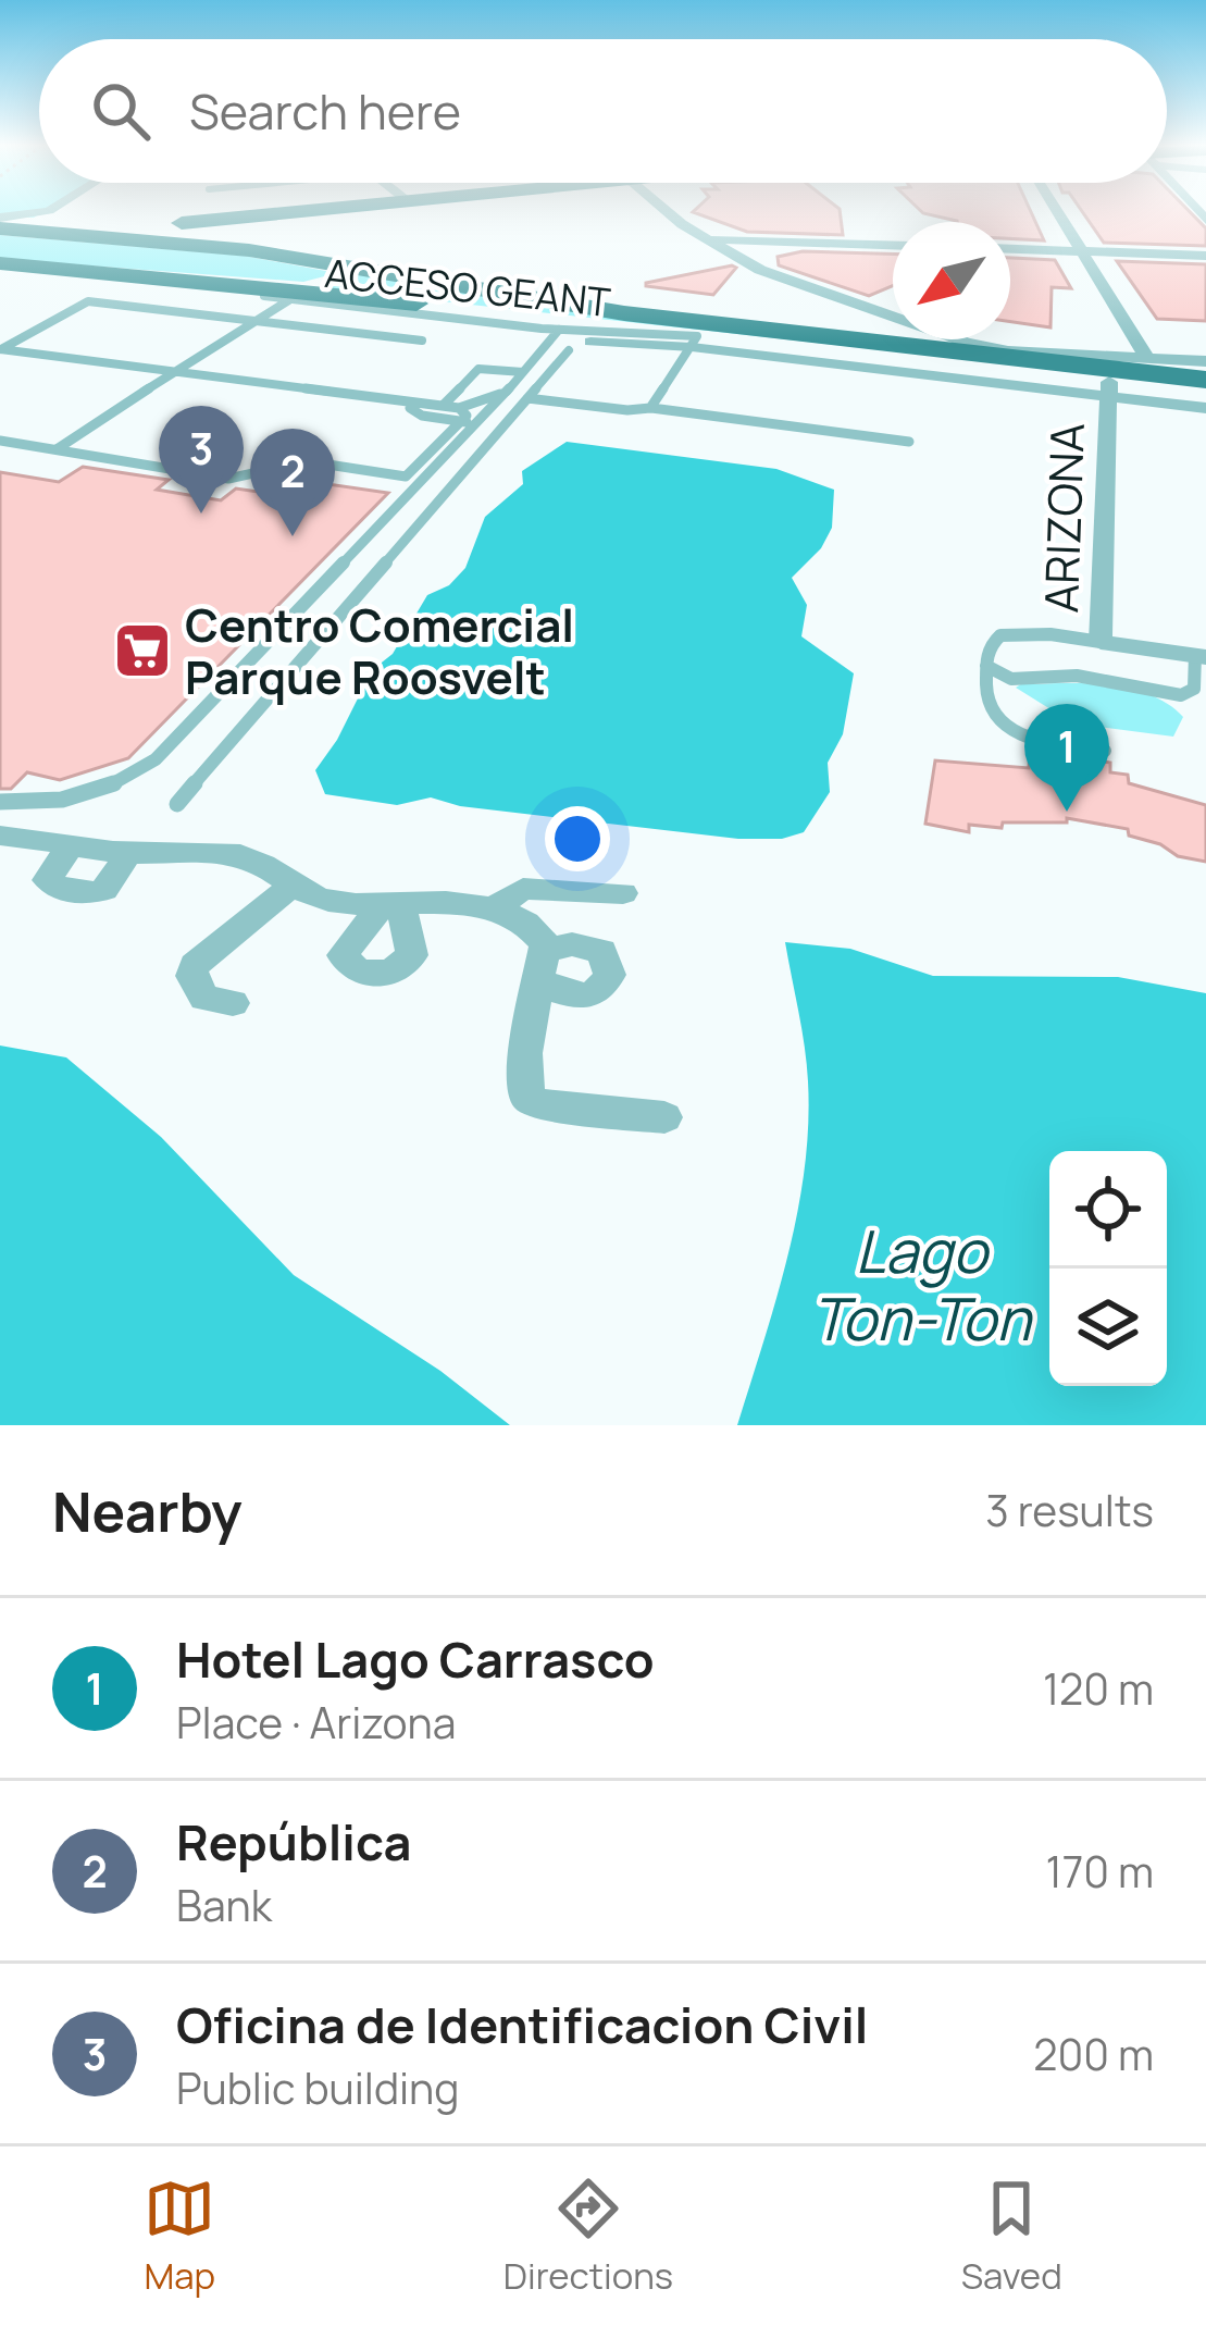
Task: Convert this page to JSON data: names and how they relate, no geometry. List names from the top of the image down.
{
  "streets": {
    "street": ["ARIZONA"],
    "lane": ["ACCESO GEANT"]
  },
  "water": ["Lago Ton-Ton"],
  "places": {
    "supermarket": ["Centro Comercial Parque Roosvelt"]
  },
  "north": "bottom left",
  "page": {
    "search": "Search here",
    "pins": ["3", "2", "1"],
    "heading": ["Nearby", "3 results"],
    "list": [
      {
        "mark": "1",
        "name": "Hotel Lago Carrasco",
        "note": "Place · Arizona",
        "value": "120 m"
      },
      {
        "mark": "2",
        "name": "República",
        "note": "Bank",
        "value": "170 m"
      },
      {
        "mark": "3",
        "name": "Oficina de Identificacion Civil",
        "note": "Public building",
        "value": "200 m"
      }
    ],
    "nav": ["Map", "Directions", "Saved"]
  }
}
